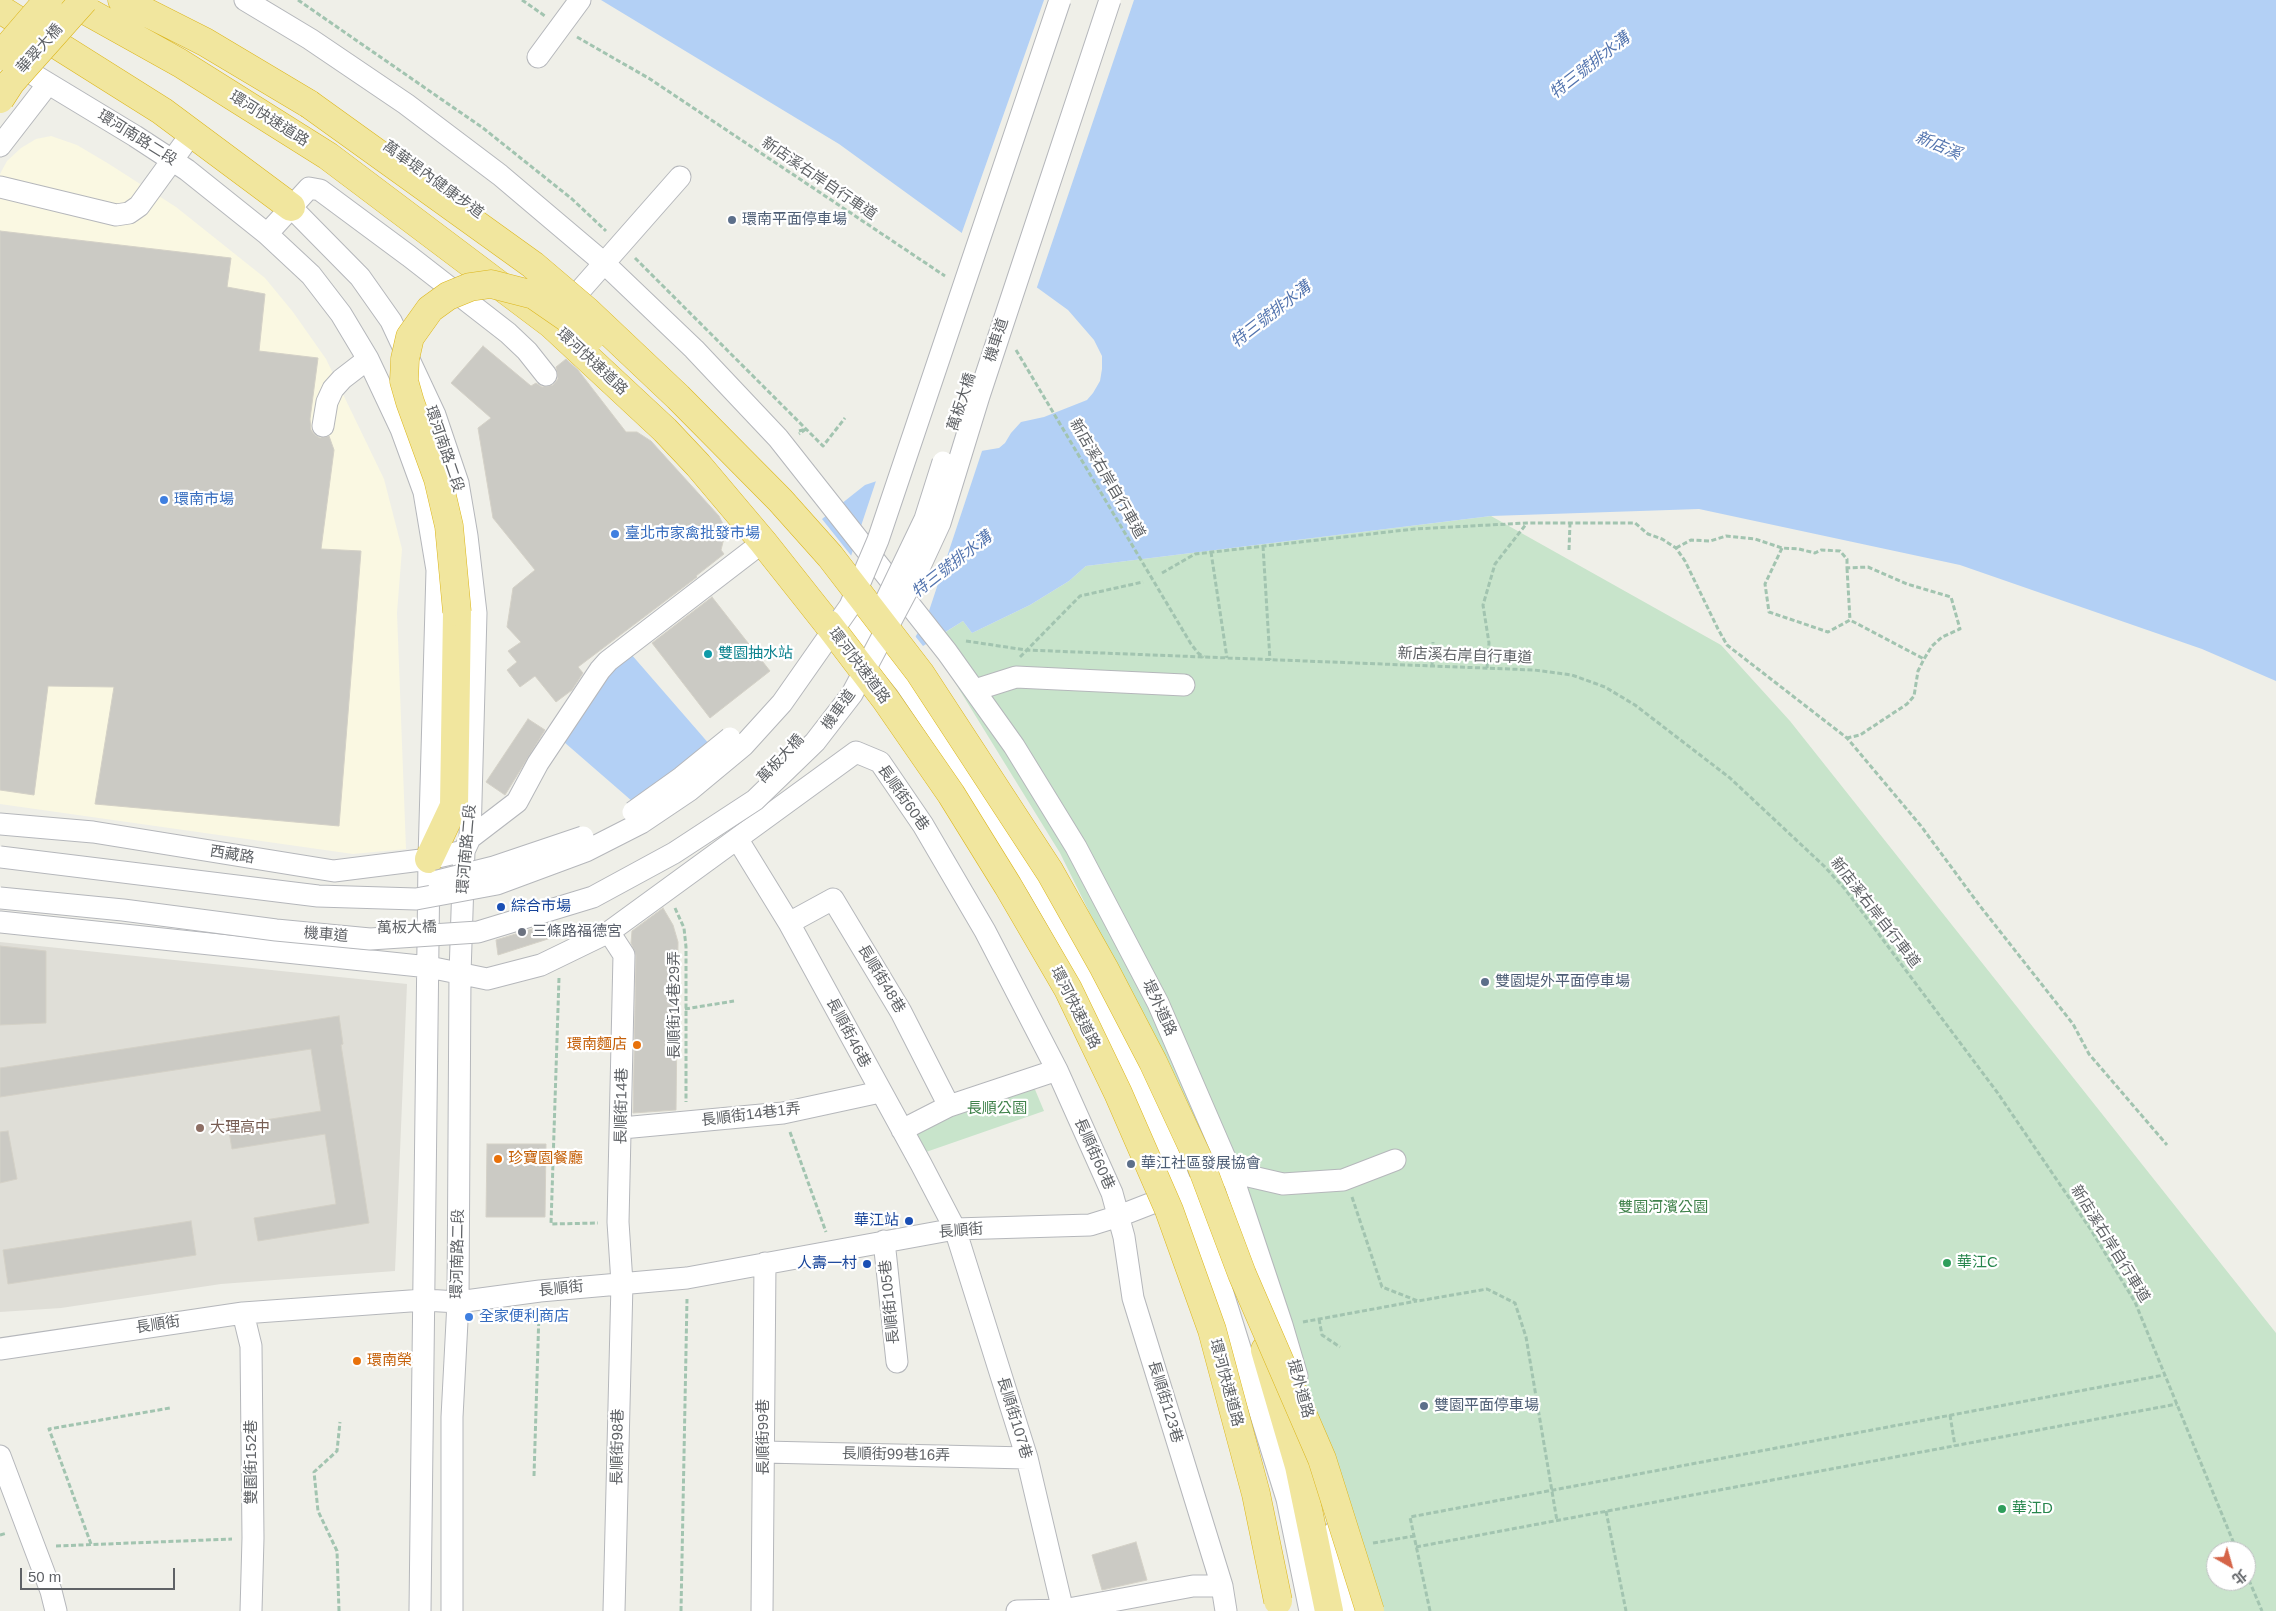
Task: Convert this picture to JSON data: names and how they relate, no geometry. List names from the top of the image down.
{
  "streets": {
    "highway": ["華翠大橋", "環河快速道路"],
    "street": [
      "環河南路二段",
      "萬華堤內健康步道",
      "機車道",
      "萬板大橋",
      "長順街60巷",
      "西藏路",
      "長順街48巷",
      "堤外道路",
      "長順街46巷",
      "長順街14巷",
      "長順街14巷1弄",
      "長順街",
      "長順街105巷",
      "提外道路",
      "長順街123巷",
      "長順街107巷",
      "長順街99巷",
      "長順街98巷",
      "長順街99巷16弄",
      "雙園街152巷"
    ],
    "path": ["新店溪右岸自行車道", "長順街14巷29弄"]
  },
  "crossings": [
    ["華翠大橋", "環河南路二段"],
    ["環河南路二段", "長順街60巷"],
    ["環河南路二段", "西藏路"],
    ["環河南路二段", "長順街"],
    ["長順街60巷", "長順街14巷29弄"],
    ["長順街60巷", "長順街46巷"],
    ["長順街60巷", "長順街14巷"],
    ["長順街60巷", "長順街"],
    ["長順街60巷", "長順街123巷"],
    ["長順街48巷", "長順街46巷"],
    ["長順街14巷29弄", "長順街14巷1弄"],
    ["堤外道路", "提外道路"],
    ["長順街46巷", "長順街14巷1弄"],
    ["長順街46巷", "長順街"],
    ["長順街46巷", "長順街107巷"],
    ["長順街14巷", "長順街14巷1弄"],
    ["長順街14巷", "長順街"],
    ["長順街14巷", "長順街98巷"],
    ["長順街", "長順街105巷"],
    ["長順街", "長順街123巷"],
    ["長順街", "長順街107巷"],
    ["長順街", "長順街99巷"],
    ["長順街", "長順街98巷"],
    ["長順街", "雙園街152巷"],
    ["長順街107巷", "長順街99巷16弄"],
    ["長順街99巷", "長順街99巷16弄"]
  ],
  "water": ["特三號排水溝", "新店溪"],
  "parks": ["長順公園", "雙園河濱公園"],
  "places": [
    "環南平面停車場",
    "環南市場",
    "臺北市家禽批發市場",
    "雙園抽水站",
    "綜合市場",
    "三條路福德宮",
    "雙園堤外平面停車場",
    "環南麵店",
    "大理高中",
    "珍寶園餐廳",
    "華江社區發展協會",
    "華江站",
    "華江C",
    "人壽一村",
    "全家便利商店",
    "環南榮",
    "雙園平面停車場",
    "華江D"
  ],
  "scale_bar": "50 m",
  "north": "bottom right"
}
